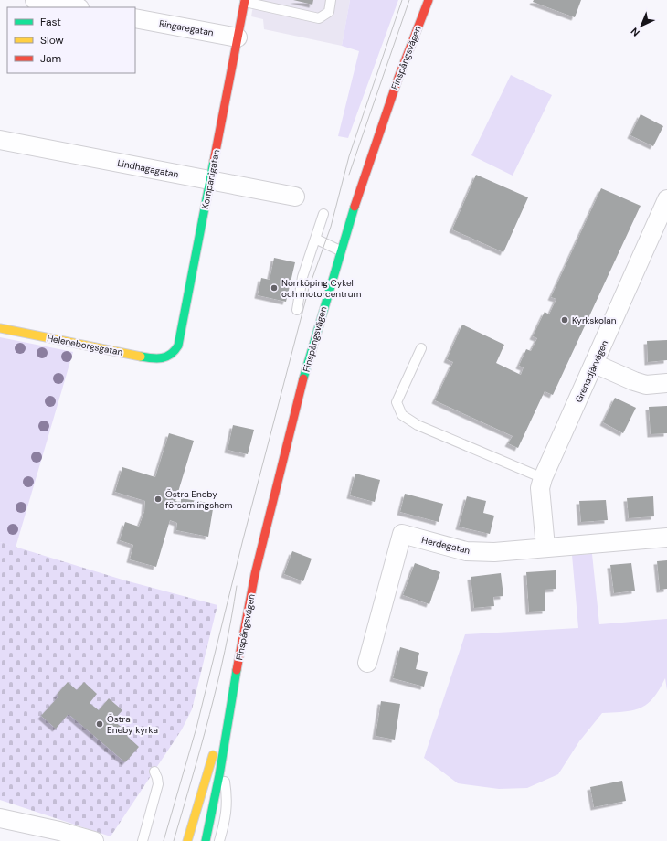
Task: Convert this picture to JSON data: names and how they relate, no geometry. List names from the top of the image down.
{
  "streets": {
    "main road": ["Finspångsvägen", "Kompanigatan", "Heleneborgsgatan"],
    "street": [
      "Ringaregatan",
      "Lindhagagatan",
      "Grenadjärvägen",
      "Herdegatan"
    ]
  },
  "crossings": [
    ["Ringaregatan", "Kompanigatan"],
    ["Lindhagagatan", "Kompanigatan"],
    ["Kompanigatan", "Heleneborgsgatan"],
    ["Grenadjärvägen", "Herdegatan"]
  ],
  "places": [
    "Norrköping Cykel och motorcentrum",
    "Kyrkskolan",
    "Östra Eneby församlingshem",
    "Östra Eneby kyrka"
  ],
  "legend": ["Fast", "Slow", "Jam"],
  "north": "bottom left"
}
